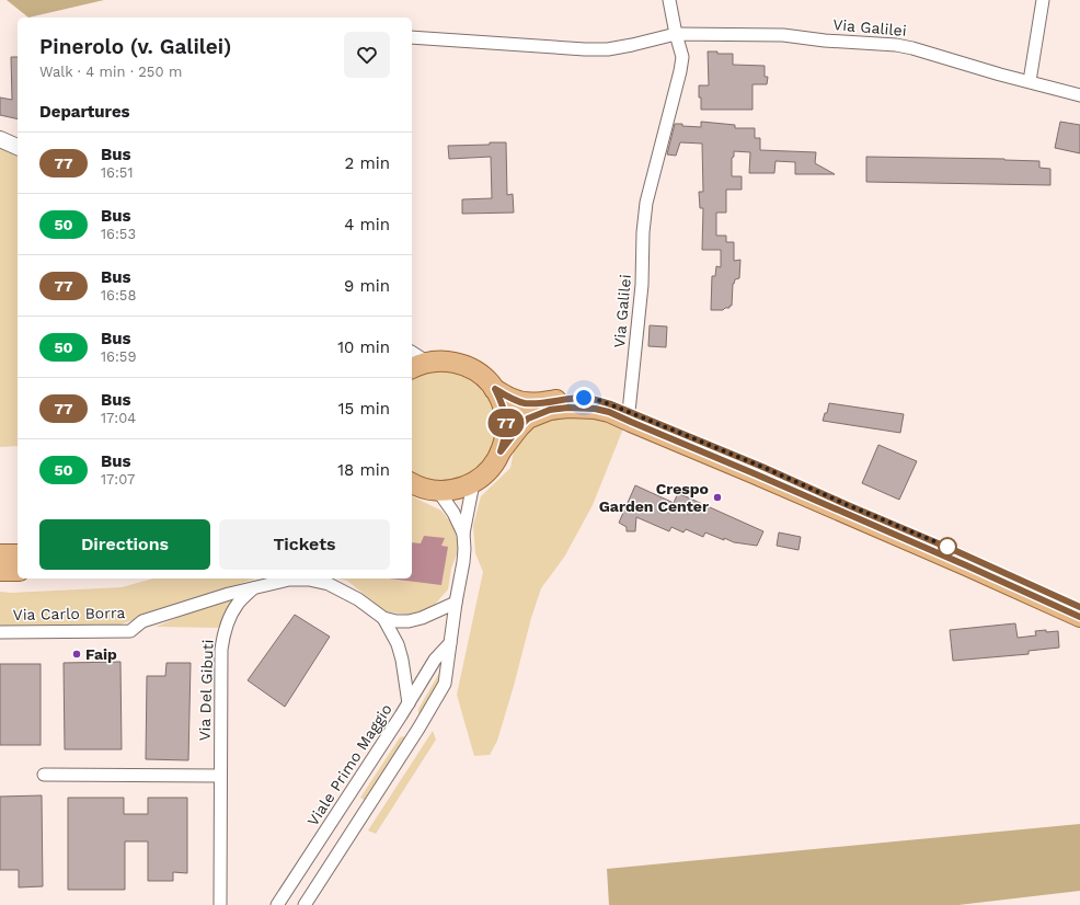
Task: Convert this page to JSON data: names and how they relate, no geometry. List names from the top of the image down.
{
  "streets": {
    "street": [
      "Via Galilei",
      "Via Carlo Borra",
      "Via Del Gibuti",
      "Viale Primo Maggio"
    ]
  },
  "crossings": [
    ["Via Carlo Borra", "Via Del Gibuti"],
    ["Via Carlo Borra", "Viale Primo Maggio"]
  ],
  "places": ["Crespo Garden Center", "Faip"],
  "lines": ["bus line 77"],
  "page": {
    "on_map": "77",
    "heading": [
      ["Pinerolo (v. Galilei)", "Walk · 4 min · 250 m"],
      "Departures"
    ],
    "list": [
      {
        "mark": "77",
        "name": "Bus",
        "note": "16:51",
        "value": "2 min"
      },
      {
        "mark": "50",
        "name": "Bus",
        "note": "16:53",
        "value": "4 min"
      },
      {
        "mark": "77",
        "name": "Bus",
        "note": "16:58",
        "value": "9 min"
      },
      {
        "mark": "50",
        "name": "Bus",
        "note": "16:59",
        "value": "10 min"
      },
      {
        "mark": "77",
        "name": "Bus",
        "note": "17:04",
        "value": "15 min"
      },
      {
        "mark": "50",
        "name": "Bus",
        "note": "17:07",
        "value": "18 min"
      }
    ],
    "buttons": ["Directions", "Tickets"]
  }
}
